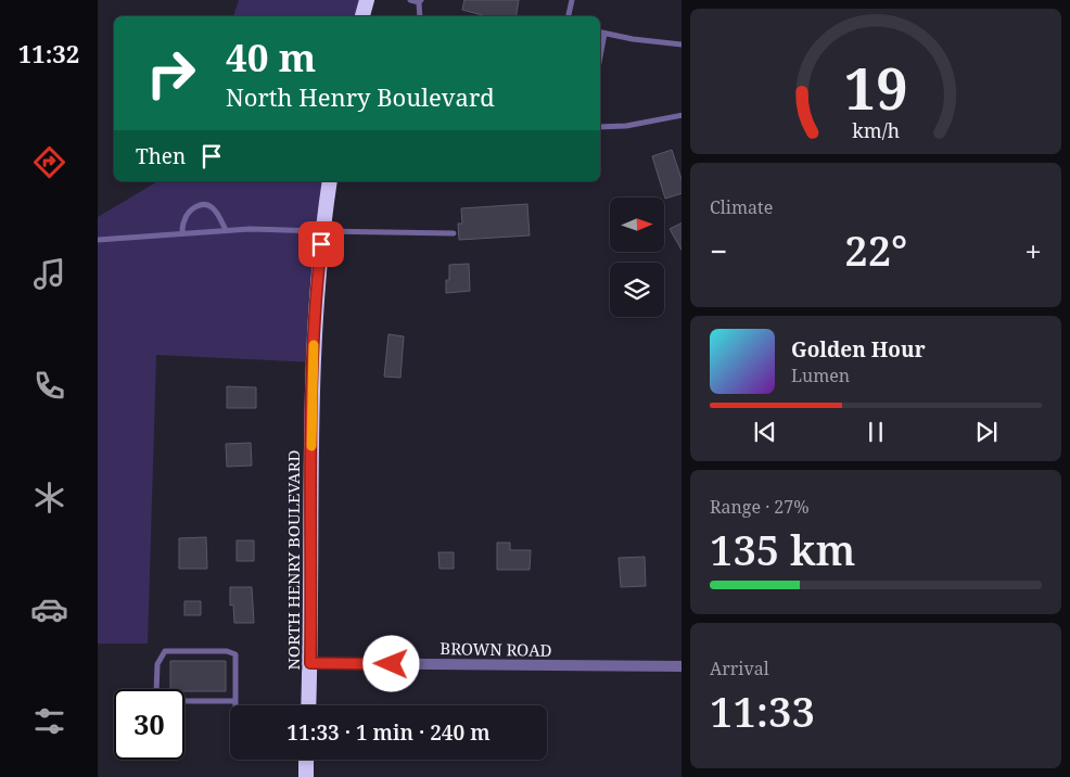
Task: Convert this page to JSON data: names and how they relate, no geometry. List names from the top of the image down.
{
  "streets": {
    "highway": ["NORTH HENRY BOULEVARD"],
    "street": ["BROWN ROAD"]
  },
  "crossings": [
    ["NORTH HENRY BOULEVARD", "BROWN ROAD"]
  ],
  "north": "right",
  "page": {
    "tabs": "11:32",
    "turn": ["40 m", "North Henry Boulevard"],
    "then": "Then",
    "tile": [
      "Climate",
      ["Range · 27%", "135 km"],
      ["Arrival", "11:33"]
    ],
    "heat": ["−", "22°", "+"],
    "song": ["Golden Hour", "Lumen"],
    "limit": "30",
    "trip": "11:33 · 1 min · 240 m",
    "gauge": ["19", "km/h"]
  }
}
